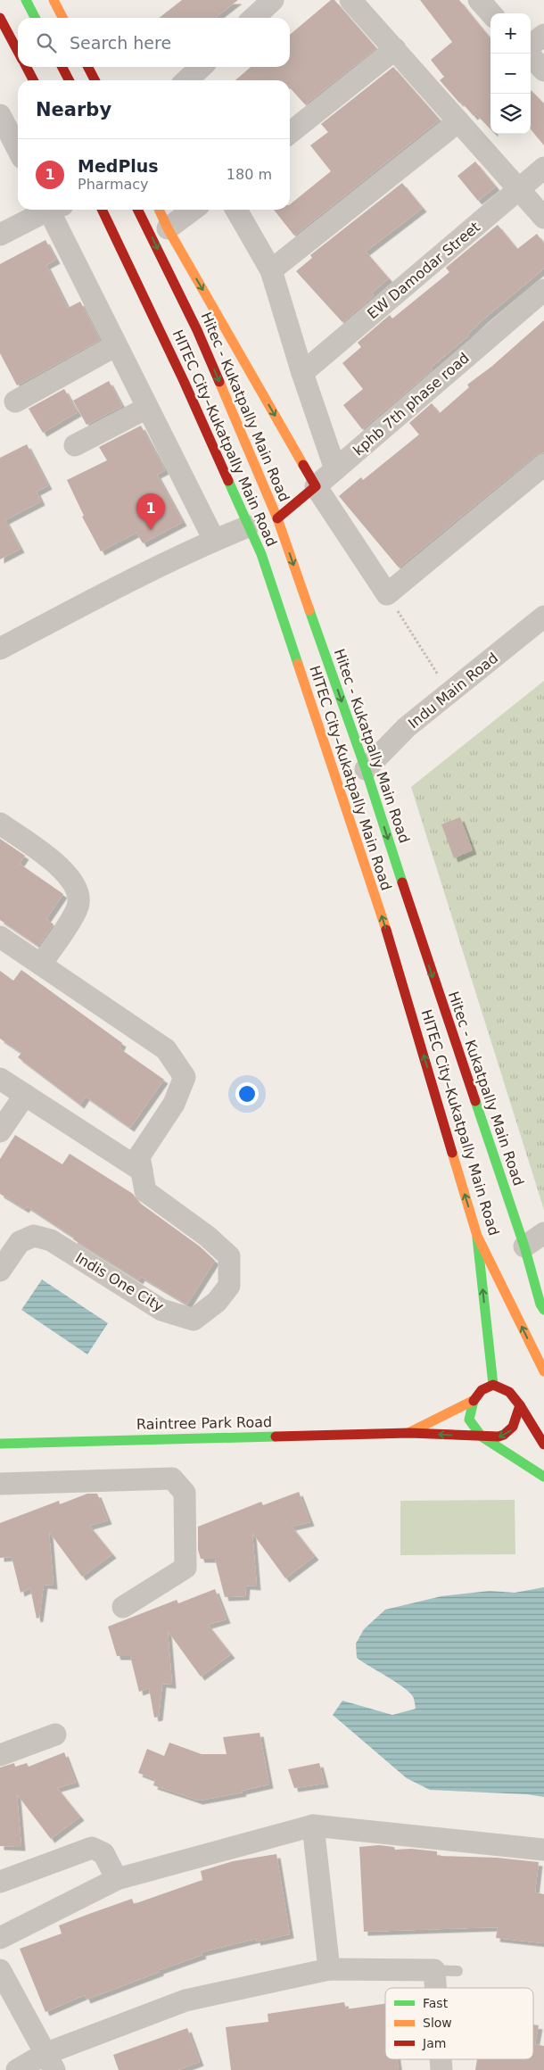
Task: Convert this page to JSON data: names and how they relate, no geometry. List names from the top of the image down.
{
  "streets": {
    "main road": [
      "kphb 7th phase road",
      "Hitec - Kukatpally Main Road",
      "HITEC City–Kukatpally Main Road",
      "Raintree Park Road"
    ],
    "street": ["EW Damodar Street", "Indu Main Road", "Indis One City"]
  },
  "crossings": [
    ["kphb 7th phase road", "Hitec - Kukatpally Main Road"],
    ["Hitec - Kukatpally Main Road", "Indu Main Road"]
  ],
  "one_way": ["HITEC City–Kukatpally Main Road"],
  "legend": ["Fast", "Slow", "Jam"],
  "page": {
    "map_buttons": ["+", "−"],
    "search": "Search here",
    "heading": "Nearby",
    "list": [
      {
        "mark": "1",
        "name": "MedPlus",
        "note": "Pharmacy",
        "value": "180 m"
      }
    ],
    "pins": "1"
  }
}
